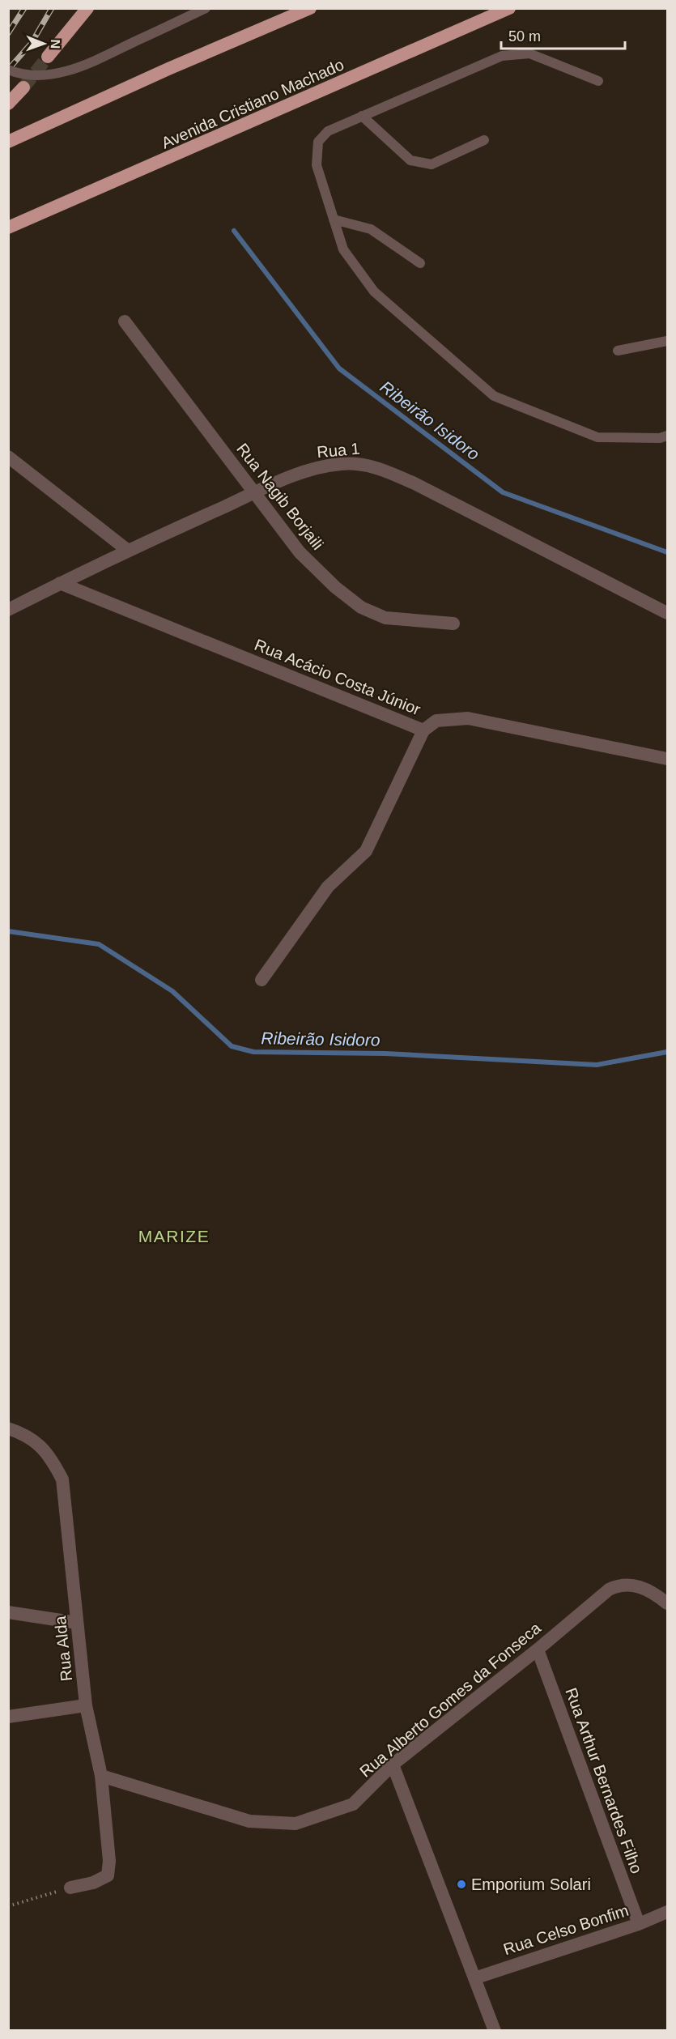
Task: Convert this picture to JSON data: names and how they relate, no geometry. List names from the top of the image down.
{
  "streets": {
    "highway": ["Avenida Cristiano Machado"],
    "street": [
      "Rua 1",
      "Rua Nagib Borjaili",
      "Rua Acácio Costa Júnior",
      "Rua Alda",
      "Rua Alberto Gomes da Fonseca",
      "Rua Arthur Bernardes Filho",
      "Rua Celso Bonfim"
    ]
  },
  "crossings": [
    ["Rua 1", "Rua Nagib Borjaili"],
    ["Rua 1", "Rua Acácio Costa Júnior"],
    ["Rua Alda", "Rua Alberto Gomes da Fonseca"],
    ["Rua Alberto Gomes da Fonseca", "Rua Arthur Bernardes Filho"],
    ["Rua Arthur Bernardes Filho", "Rua Celso Bonfim"]
  ],
  "districts": ["MARIZE"],
  "water": ["Ribeirão Isidoro"],
  "places": ["Emporium Solari"],
  "scale_bar": "50 m",
  "north": "right"
}
